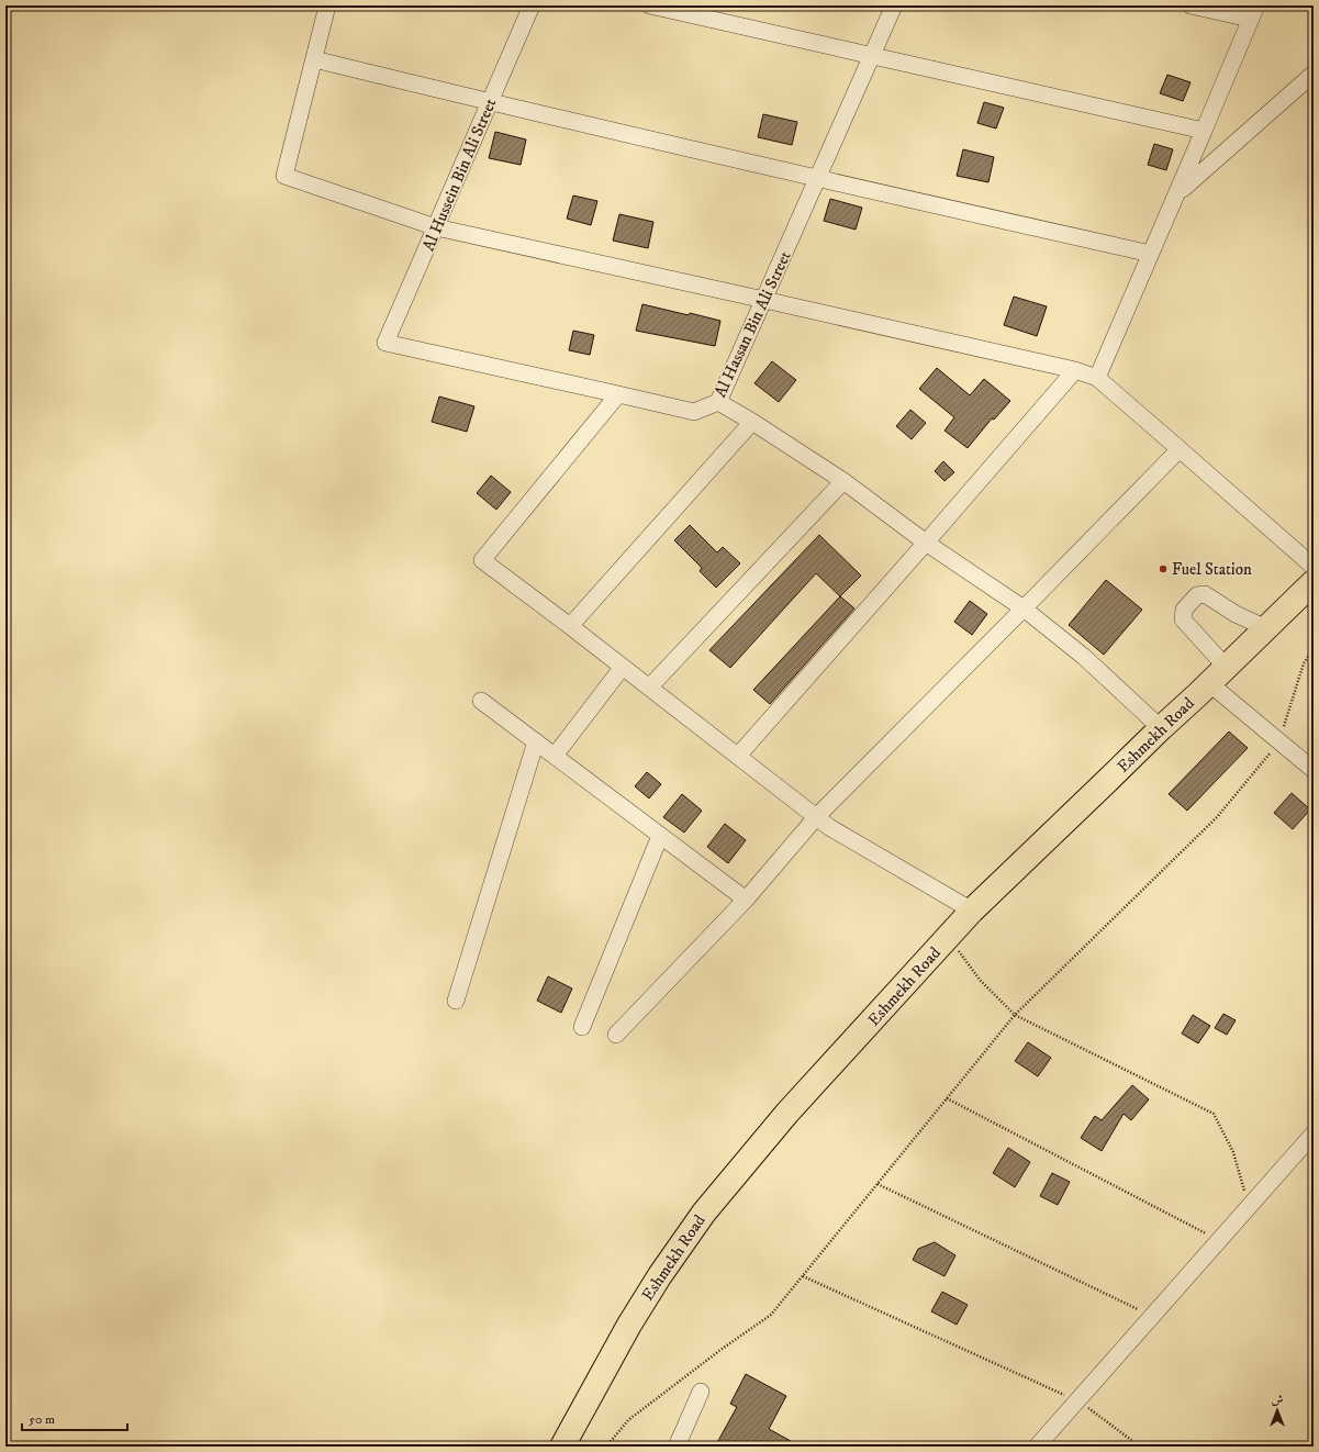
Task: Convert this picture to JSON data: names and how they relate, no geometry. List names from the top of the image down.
{
  "streets": {
    "highway": ["Eshmekh Road"],
    "street": ["Al Hussein Bin Ali Street", "Al Hassan Bin Ali Street"]
  },
  "crossings": [
    ["Al Hussein Bin Ali Street", "Al Hassan Bin Ali Street"]
  ],
  "places": ["Fuel Station"],
  "scale_bar": "50 m",
  "north": "top"
}
